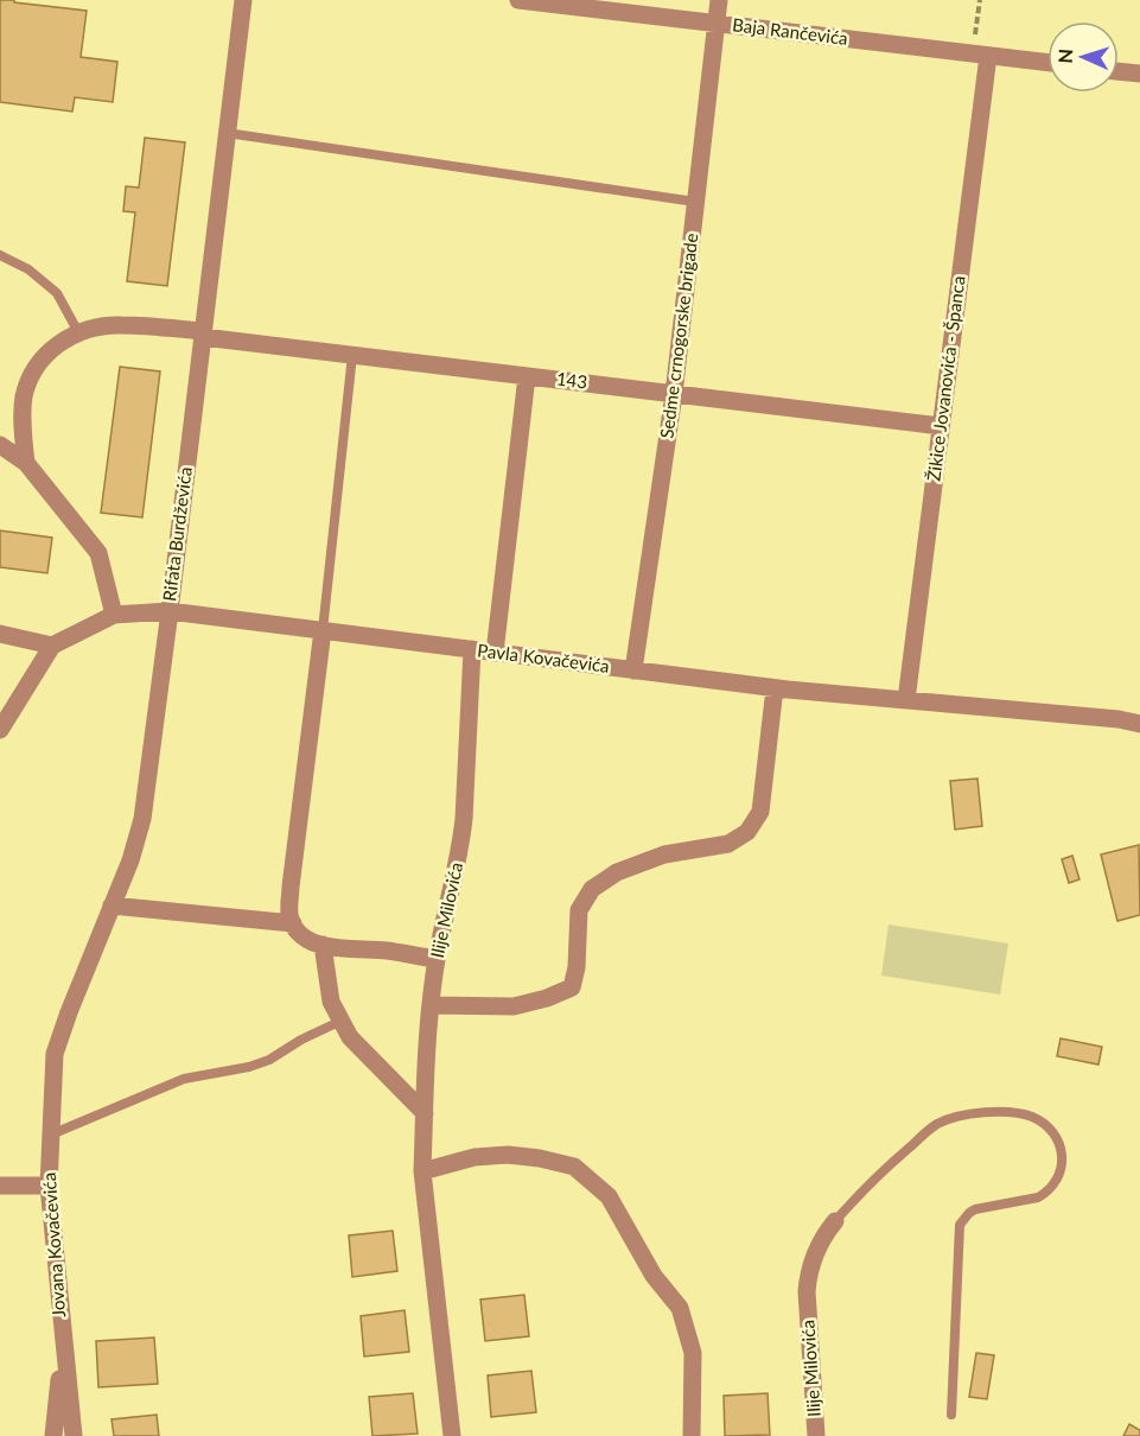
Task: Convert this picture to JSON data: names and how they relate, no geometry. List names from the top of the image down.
{
  "streets": {
    "street": [
      "Baja Rančevića",
      "Sedme crnogorske brigade",
      "Žikice Jovanovića - Španca",
      "143",
      "Rifata Burdževića",
      "Pavla Kovačevića",
      "Ilije Milovića",
      "Jovana Kovačevića"
    ]
  },
  "crossings": [
    ["Baja Rančevića", "Sedme crnogorske brigade"],
    ["Baja Rančevića", "Žikice Jovanovića - Španca"],
    ["Sedme crnogorske brigade", "143"],
    ["Sedme crnogorske brigade", "Pavla Kovačevića"],
    ["Žikice Jovanovića - Španca", "143"],
    ["Žikice Jovanovića - Španca", "Pavla Kovačevića"],
    ["143", "Rifata Burdževića"],
    ["Rifata Burdževića", "Pavla Kovačevića"],
    ["Rifata Burdževića", "Jovana Kovačevića"],
    ["Pavla Kovačevića", "Ilije Milovića"]
  ],
  "north": "left"
}
